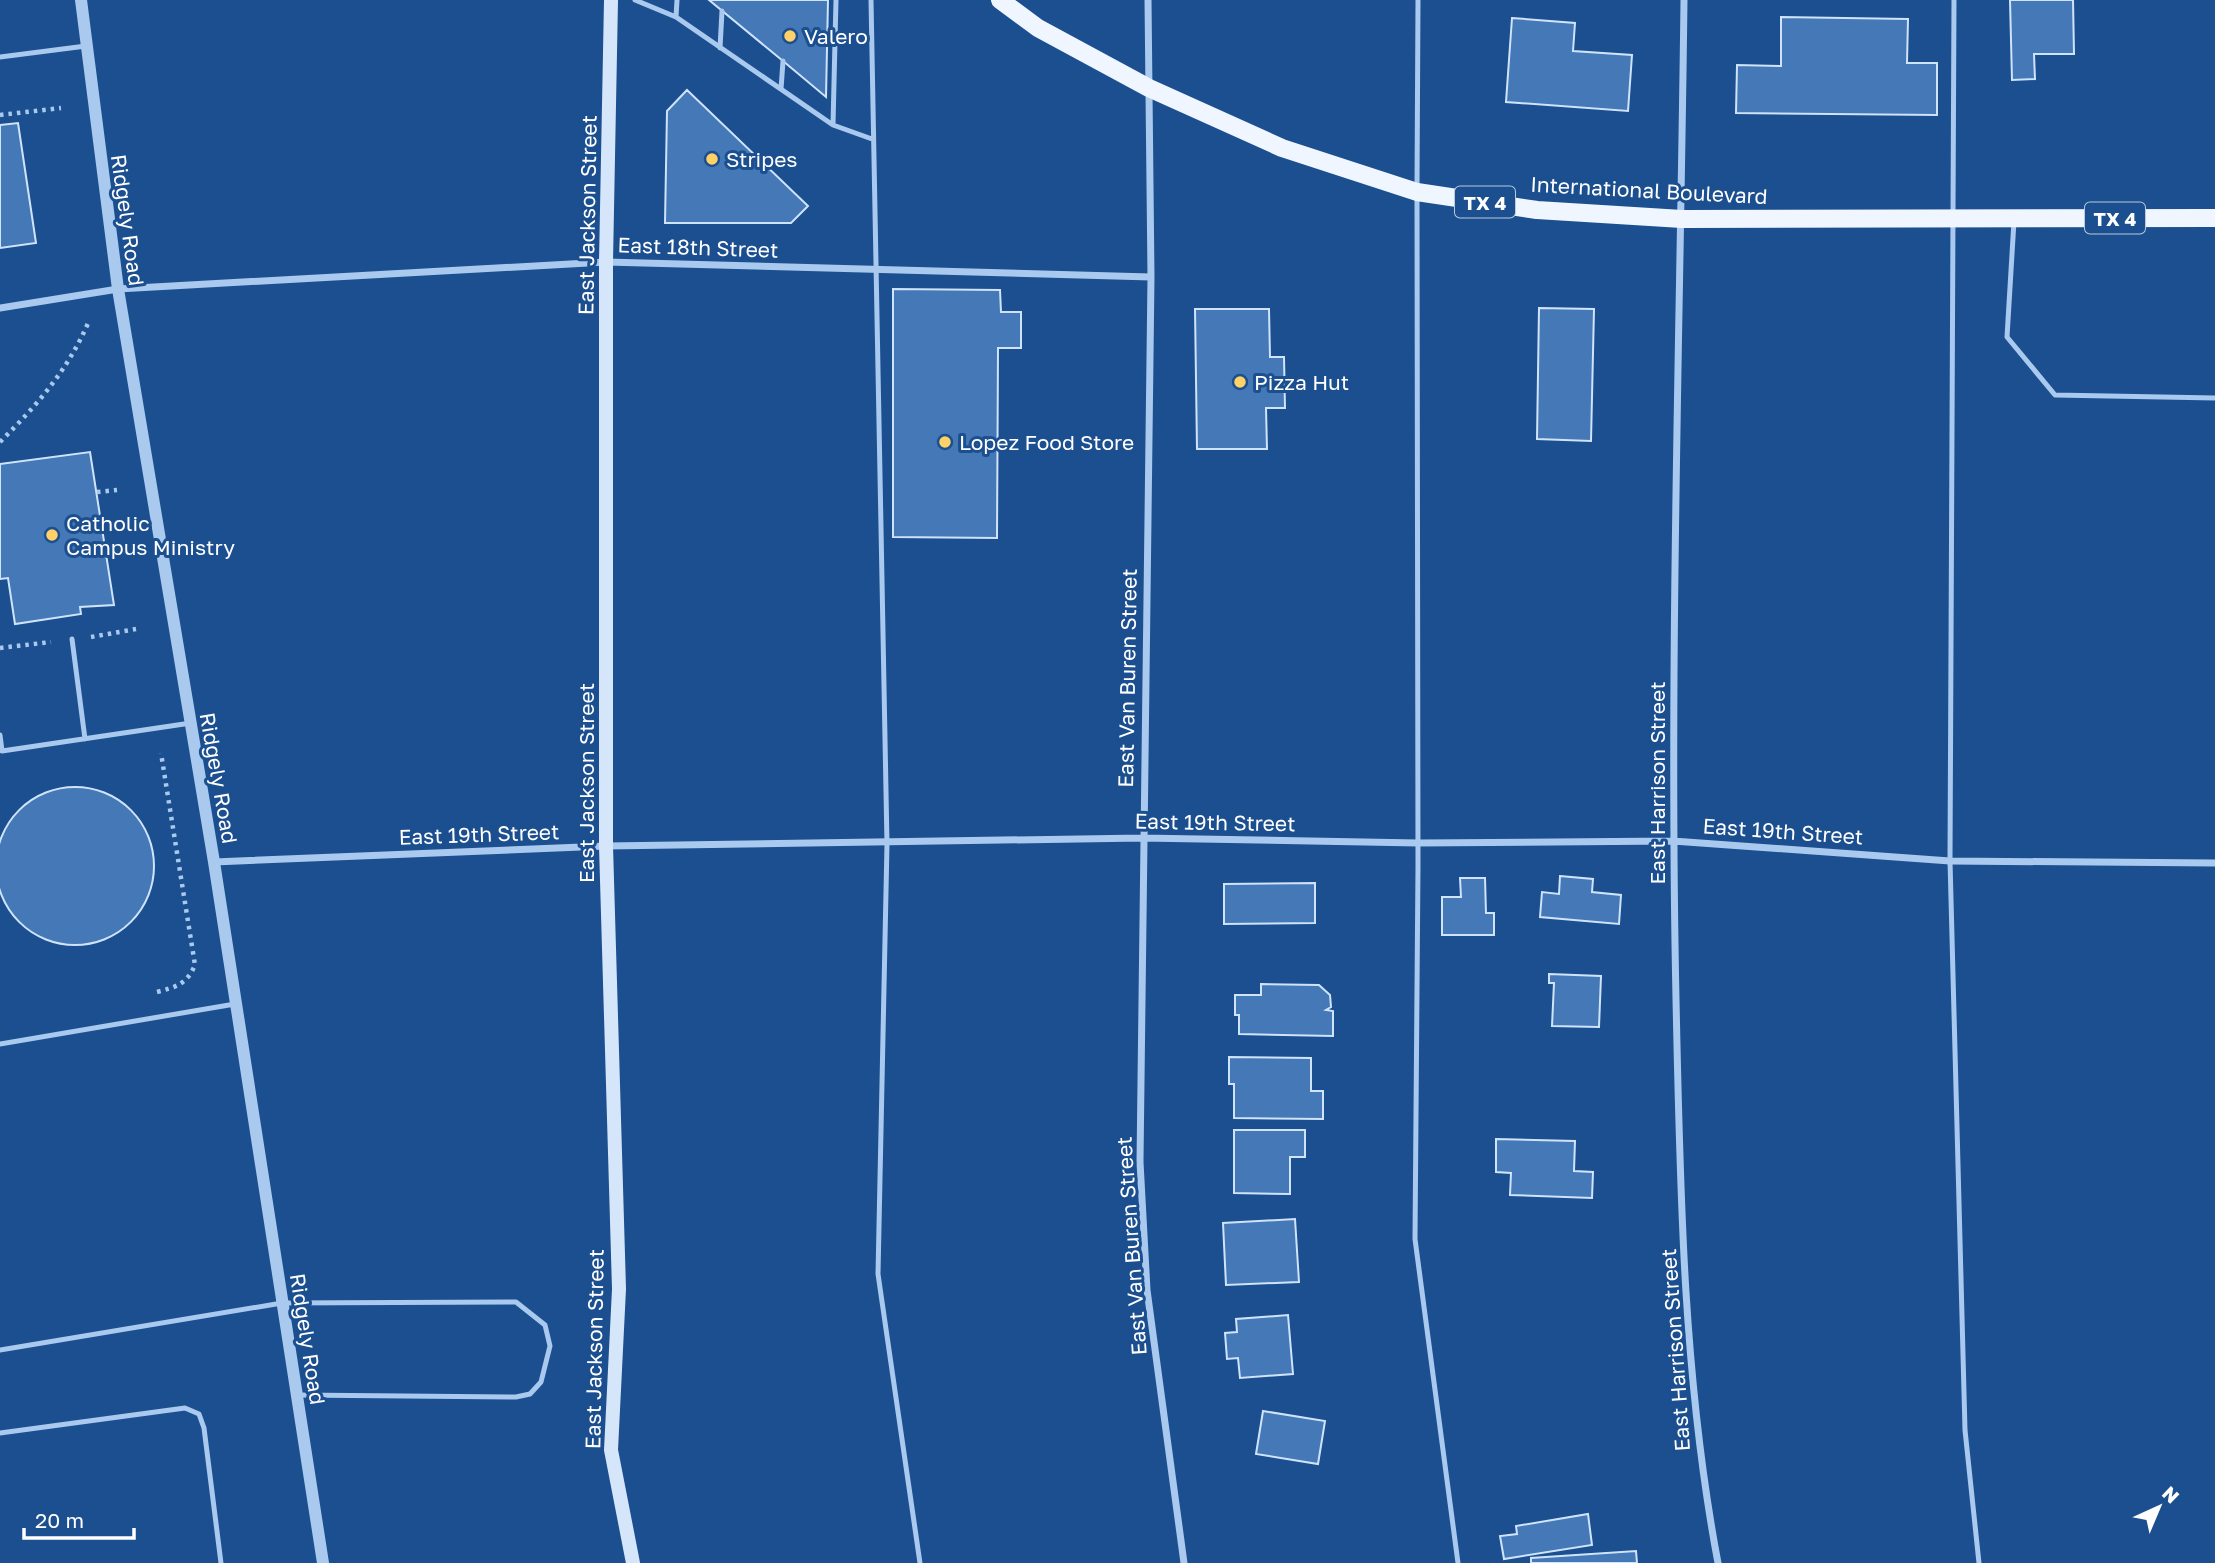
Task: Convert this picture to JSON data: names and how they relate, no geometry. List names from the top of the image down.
{
  "streets": {
    "main road": ["International Boulevard", "TX 4", "East Jackson Street"],
    "street": [
      "Ridgely Road",
      "East 18th Street",
      "East Van Buren Street",
      "East Harrison Street",
      "East 19th Street"
    ]
  },
  "crossings": [
    ["International Boulevard", "East Van Buren Street"],
    ["International Boulevard", "East Harrison Street"],
    ["East Jackson Street", "East 18th Street"],
    ["East Jackson Street", "East 19th Street"],
    ["Ridgely Road", "East 18th Street"],
    ["Ridgely Road", "East 19th Street"],
    ["East 18th Street", "East Van Buren Street"],
    ["East Van Buren Street", "East 19th Street"],
    ["East Harrison Street", "East 19th Street"]
  ],
  "places": [
    "Valero",
    "Stripes",
    "Pizza Hut",
    "Lopez Food Store",
    "Catholic Campus Ministry"
  ],
  "scale_bar": "20 m",
  "north": "top right"
}
